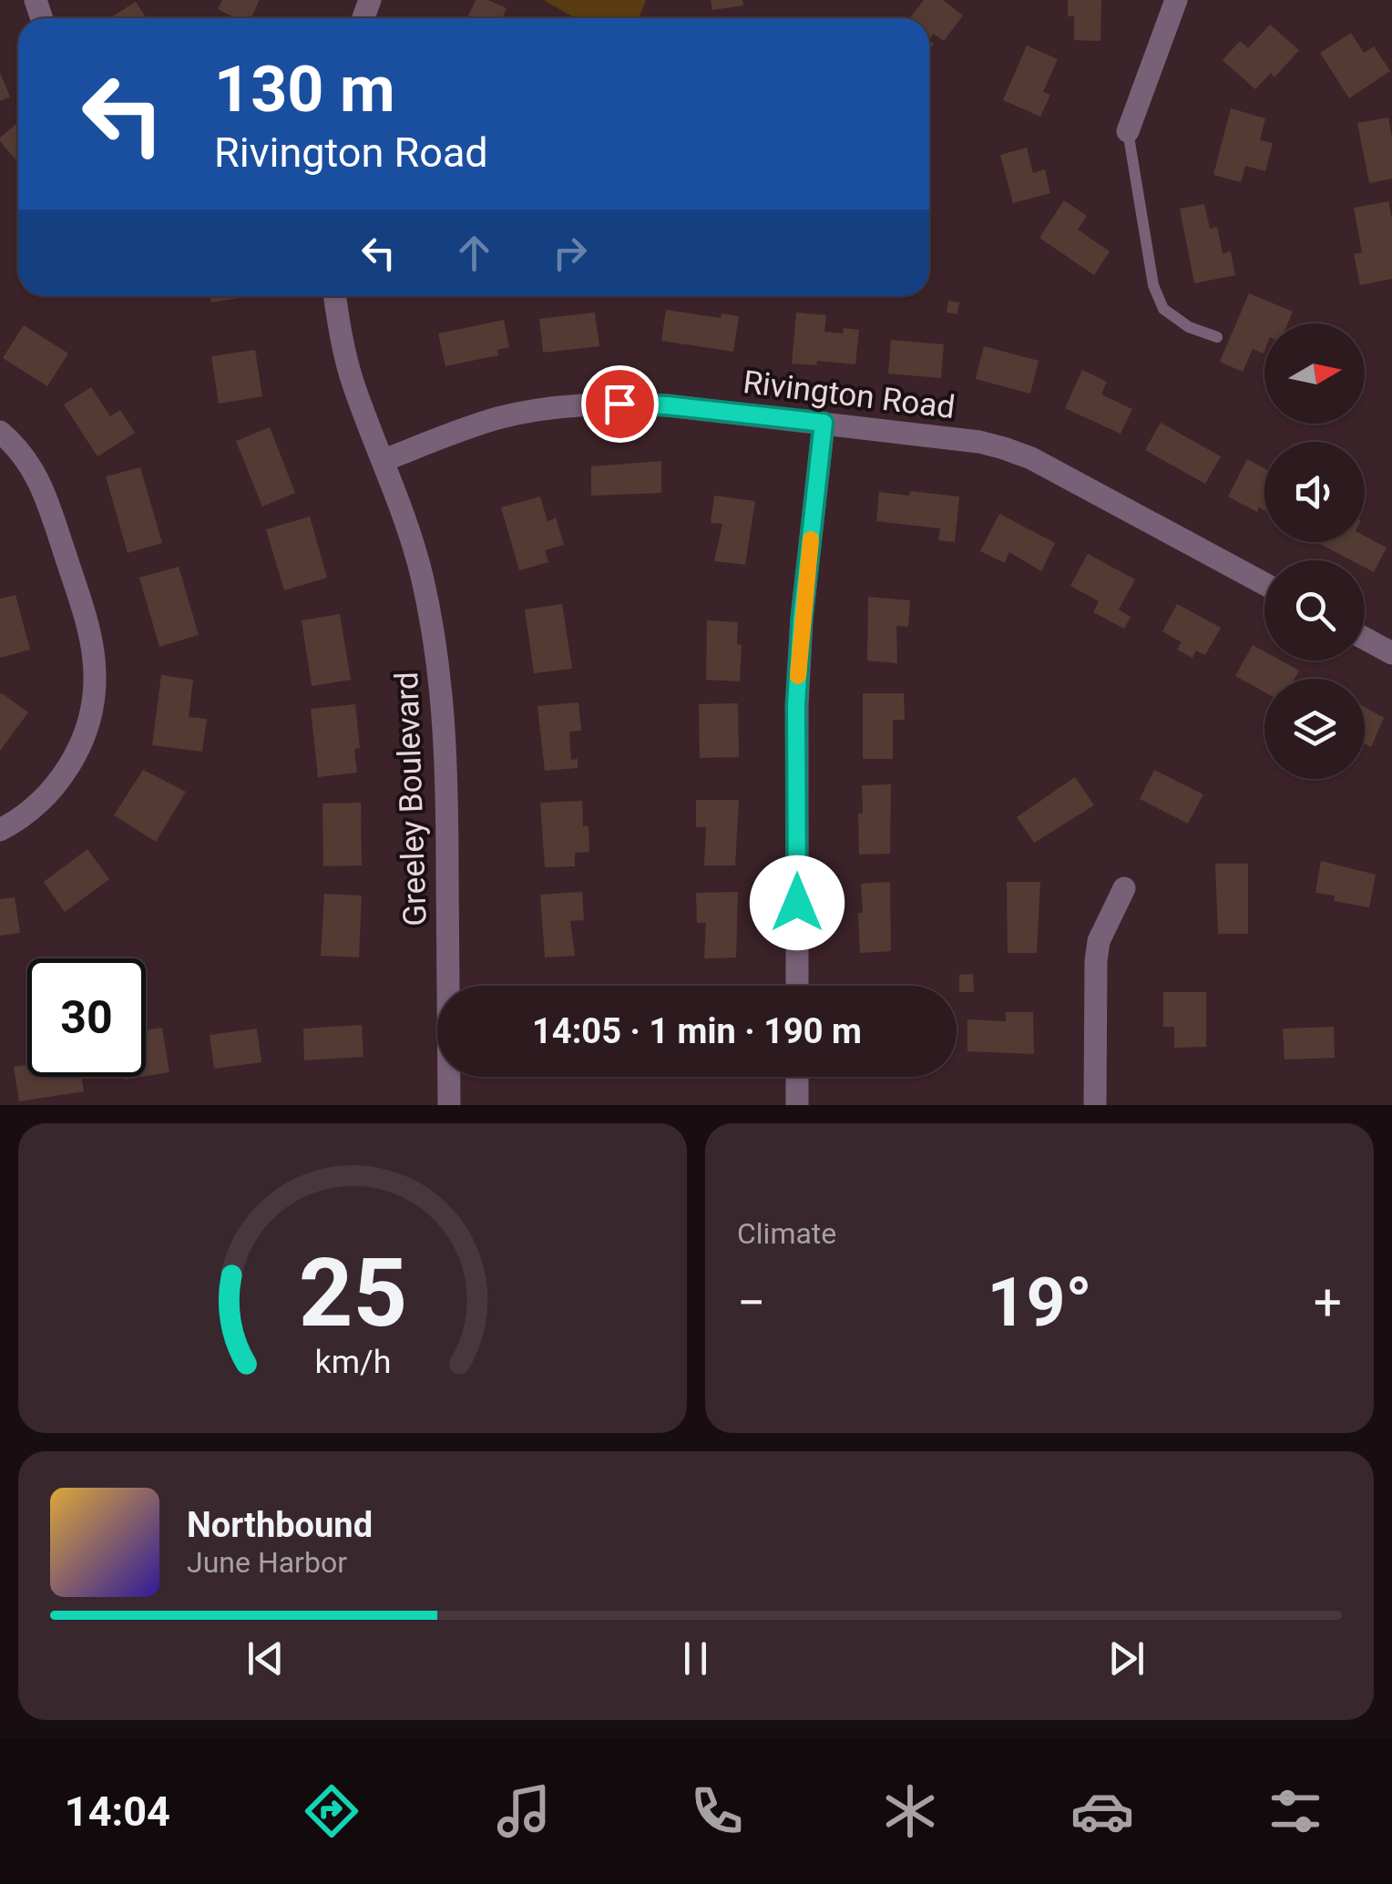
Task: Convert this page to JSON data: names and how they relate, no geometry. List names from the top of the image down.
{
  "streets": {
    "street": ["Rivington Road", "Greeley Boulevard"]
  },
  "crossings": [
    ["Rivington Road", "Greeley Boulevard"]
  ],
  "north": "right",
  "page": {
    "turn": ["130 m", "Rivington Road"],
    "limit": "30",
    "trip": "14:05 · 1 min · 190 m",
    "tile": "Climate",
    "heat": ["−", "19°", "+"],
    "song": ["Northbound", "June Harbor"],
    "tabs": "14:04",
    "gauge": ["25", "km/h"]
  }
}
